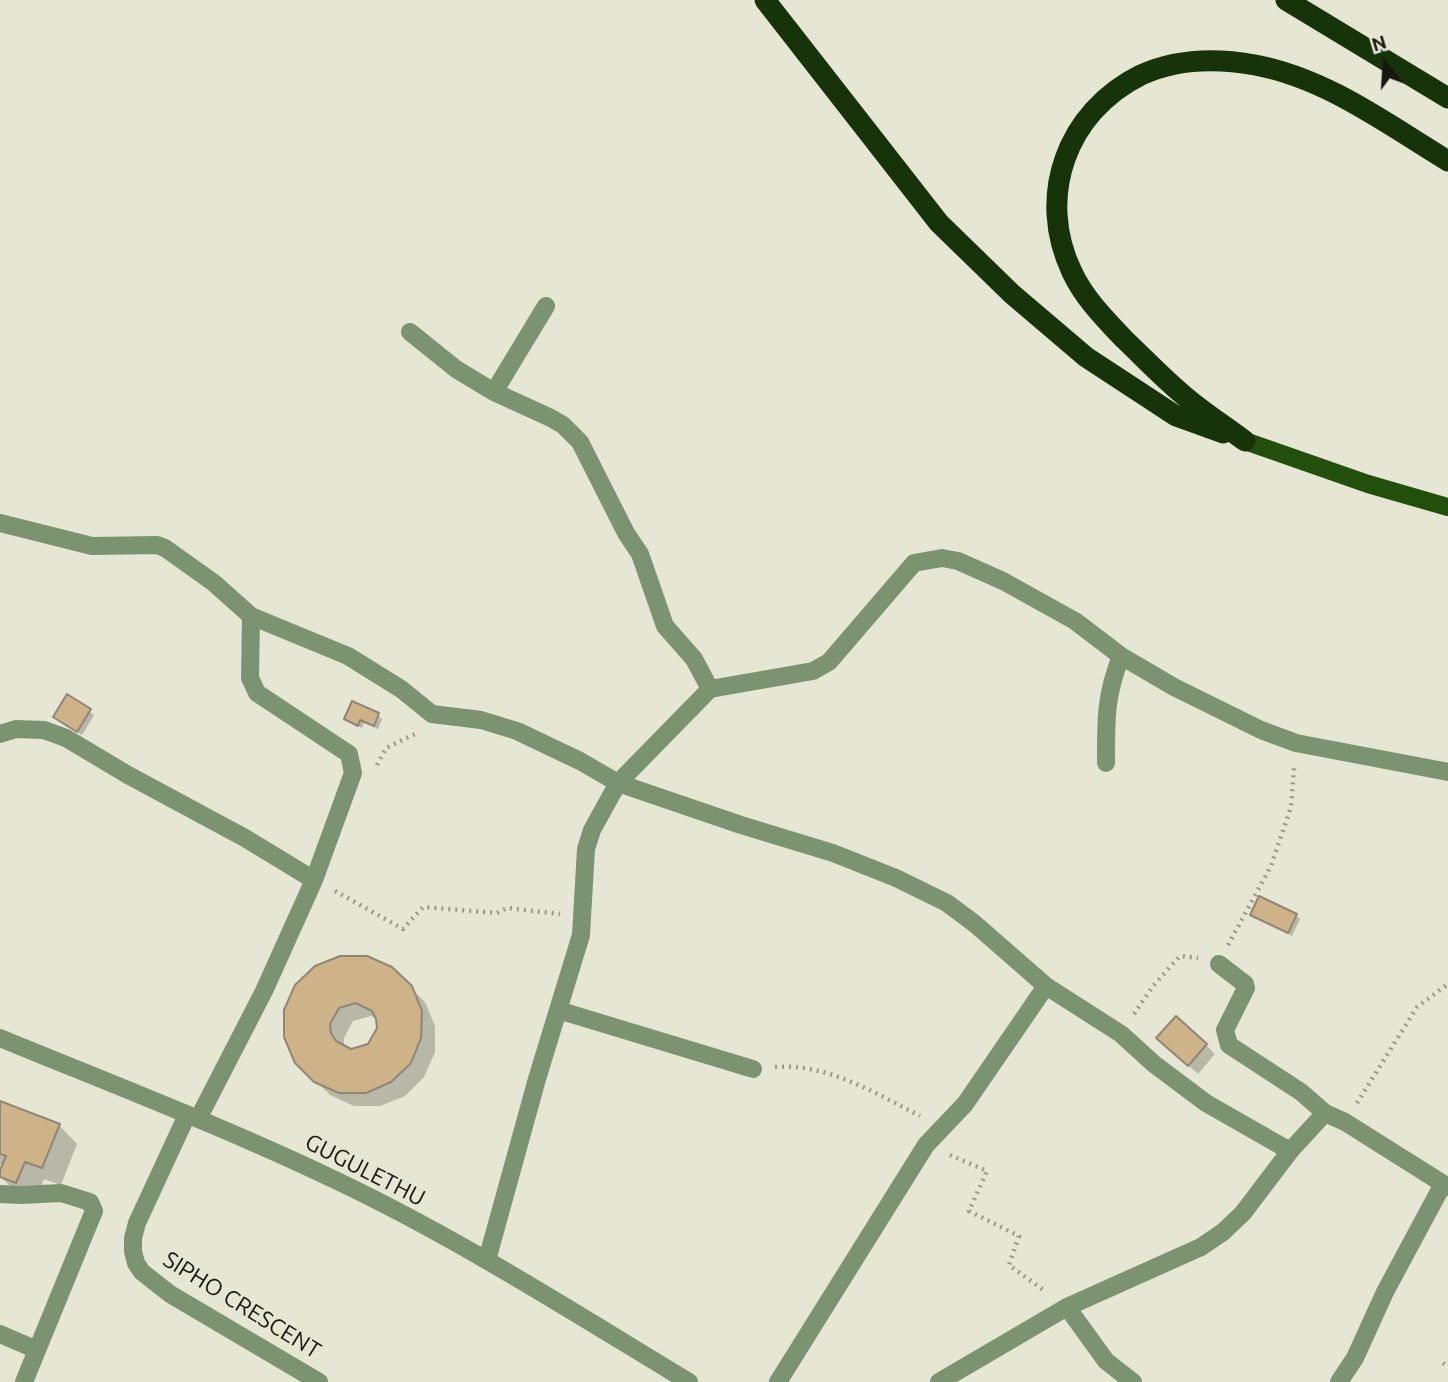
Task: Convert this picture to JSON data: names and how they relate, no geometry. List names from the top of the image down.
{
  "streets": {
    "street": ["GUGULETHU", "SIPHO CRESCENT"]
  },
  "crossings": [
    ["GUGULETHU", "SIPHO CRESCENT"]
  ],
  "north": "top"
}
